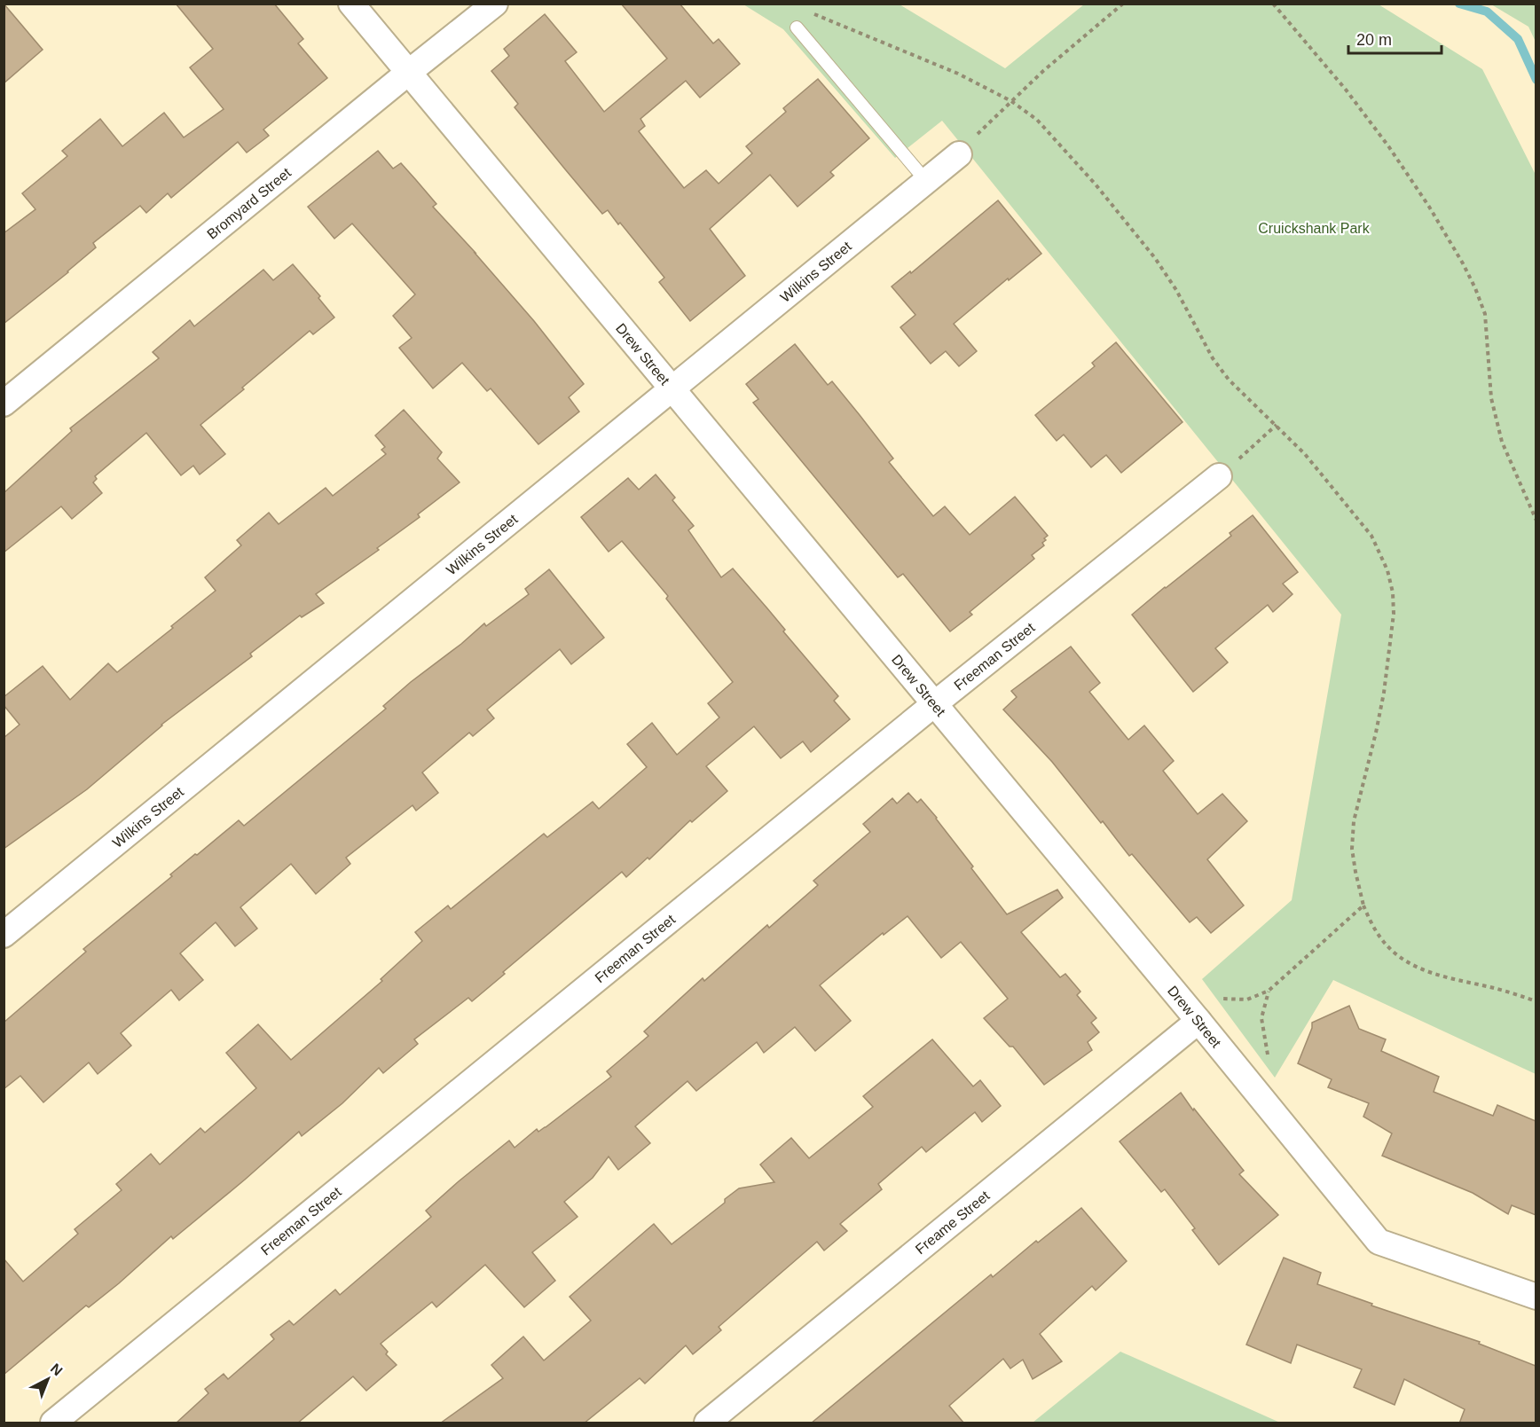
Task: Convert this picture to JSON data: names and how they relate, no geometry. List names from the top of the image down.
{
  "streets": {
    "street": [
      "Bromyard Street",
      "Wilkins Street",
      "Drew Street",
      "Freeman Street",
      "Freame Street"
    ]
  },
  "crossings": [
    ["Bromyard Street", "Drew Street"],
    ["Wilkins Street", "Drew Street"],
    ["Drew Street", "Freeman Street"],
    ["Drew Street", "Freame Street"]
  ],
  "parks": ["Cruickshank Park"],
  "scale_bar": "20 m",
  "north": "top right"
}
